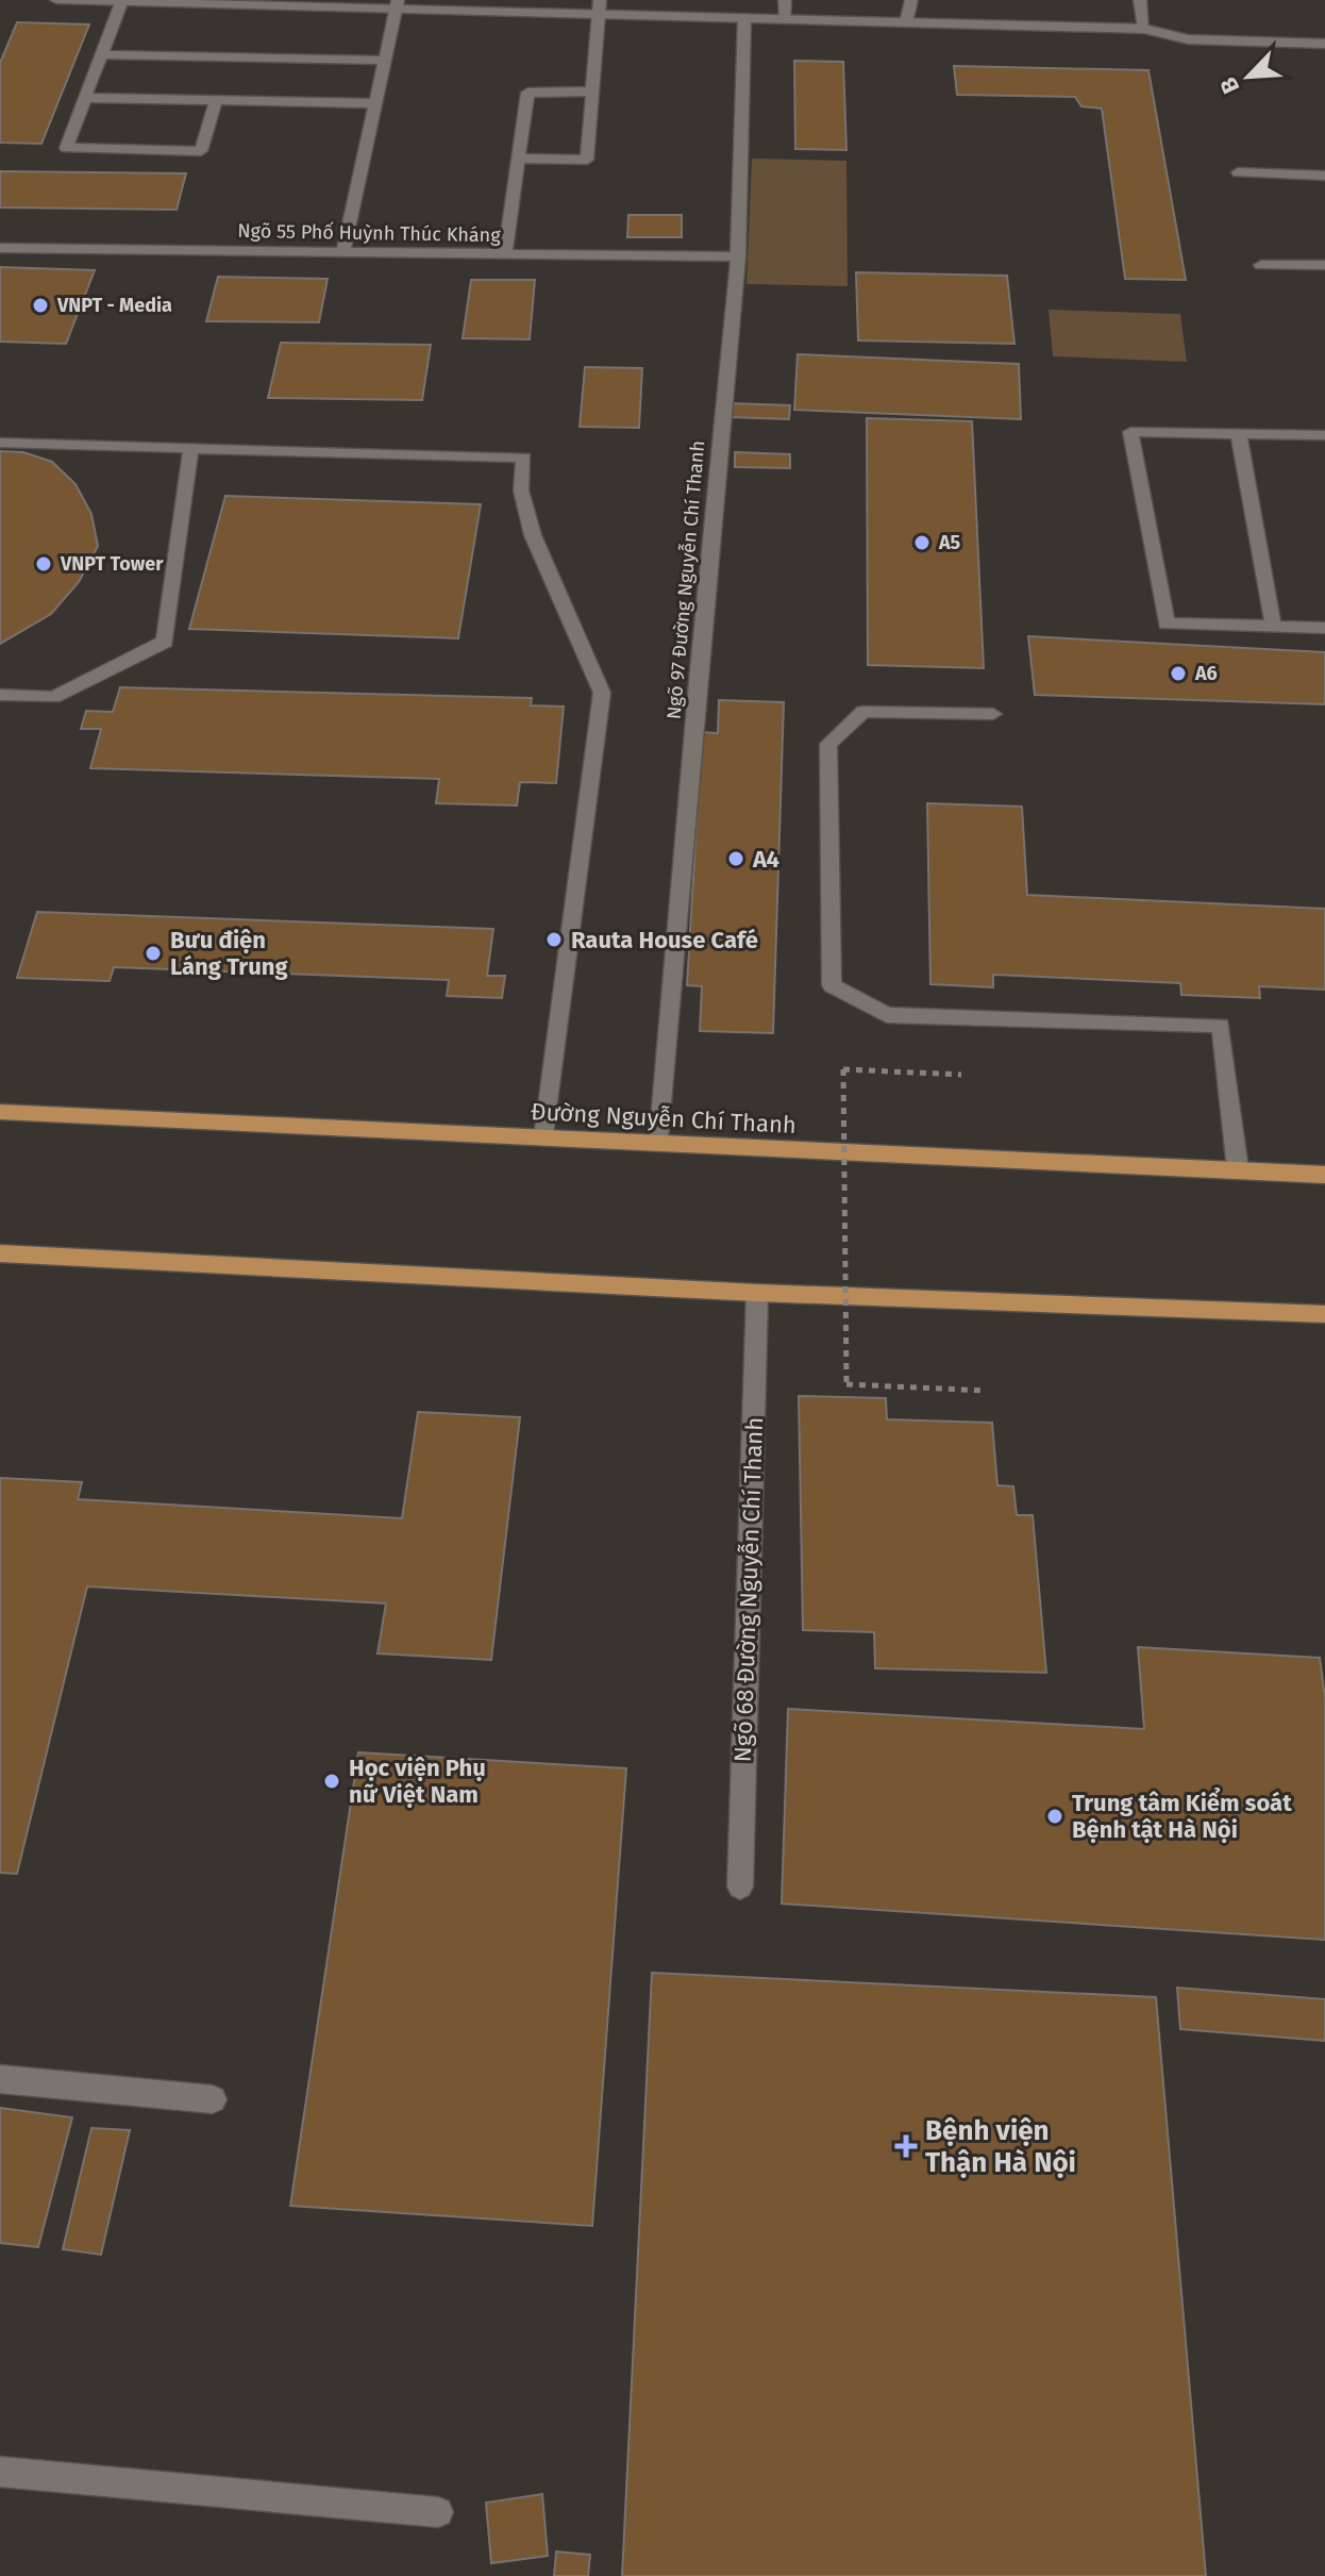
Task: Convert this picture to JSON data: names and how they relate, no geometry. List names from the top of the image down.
{
  "streets": {
    "main road": ["Đường Nguyễn Chí Thanh"],
    "street": ["Ngõ 55 Phố Huỳnh Thúc Kháng", "Ngõ 97 Đường Nguyễn Chí Thanh", "Ngõ 68 Đường Nguyễn Chí Thanh"]
  },
  "crossings": [
    ["Ngõ 55 Phố Huỳnh Thúc Kháng", "Ngõ 97 Đường Nguyễn Chí Thanh"],
    ["Ngõ 97 Đường Nguyễn Chí Thanh", "Đường Nguyễn Chí Thanh"]
  ],
  "places": {
    "other": [
      "VNPT - Media",
      "A5",
      "VNPT Tower",
      "A6",
      "A4",
      "Rauta House Café",
      "Bưu điện Láng Trung",
      "Học viện Phụ nữ Việt Nam",
      "Trung tâm Kiểm soát Bệnh tật Hà Nội"
    ],
    "health": ["Bệnh viện Thận Hà Nội"]
  },
  "north": "bottom left"
}
